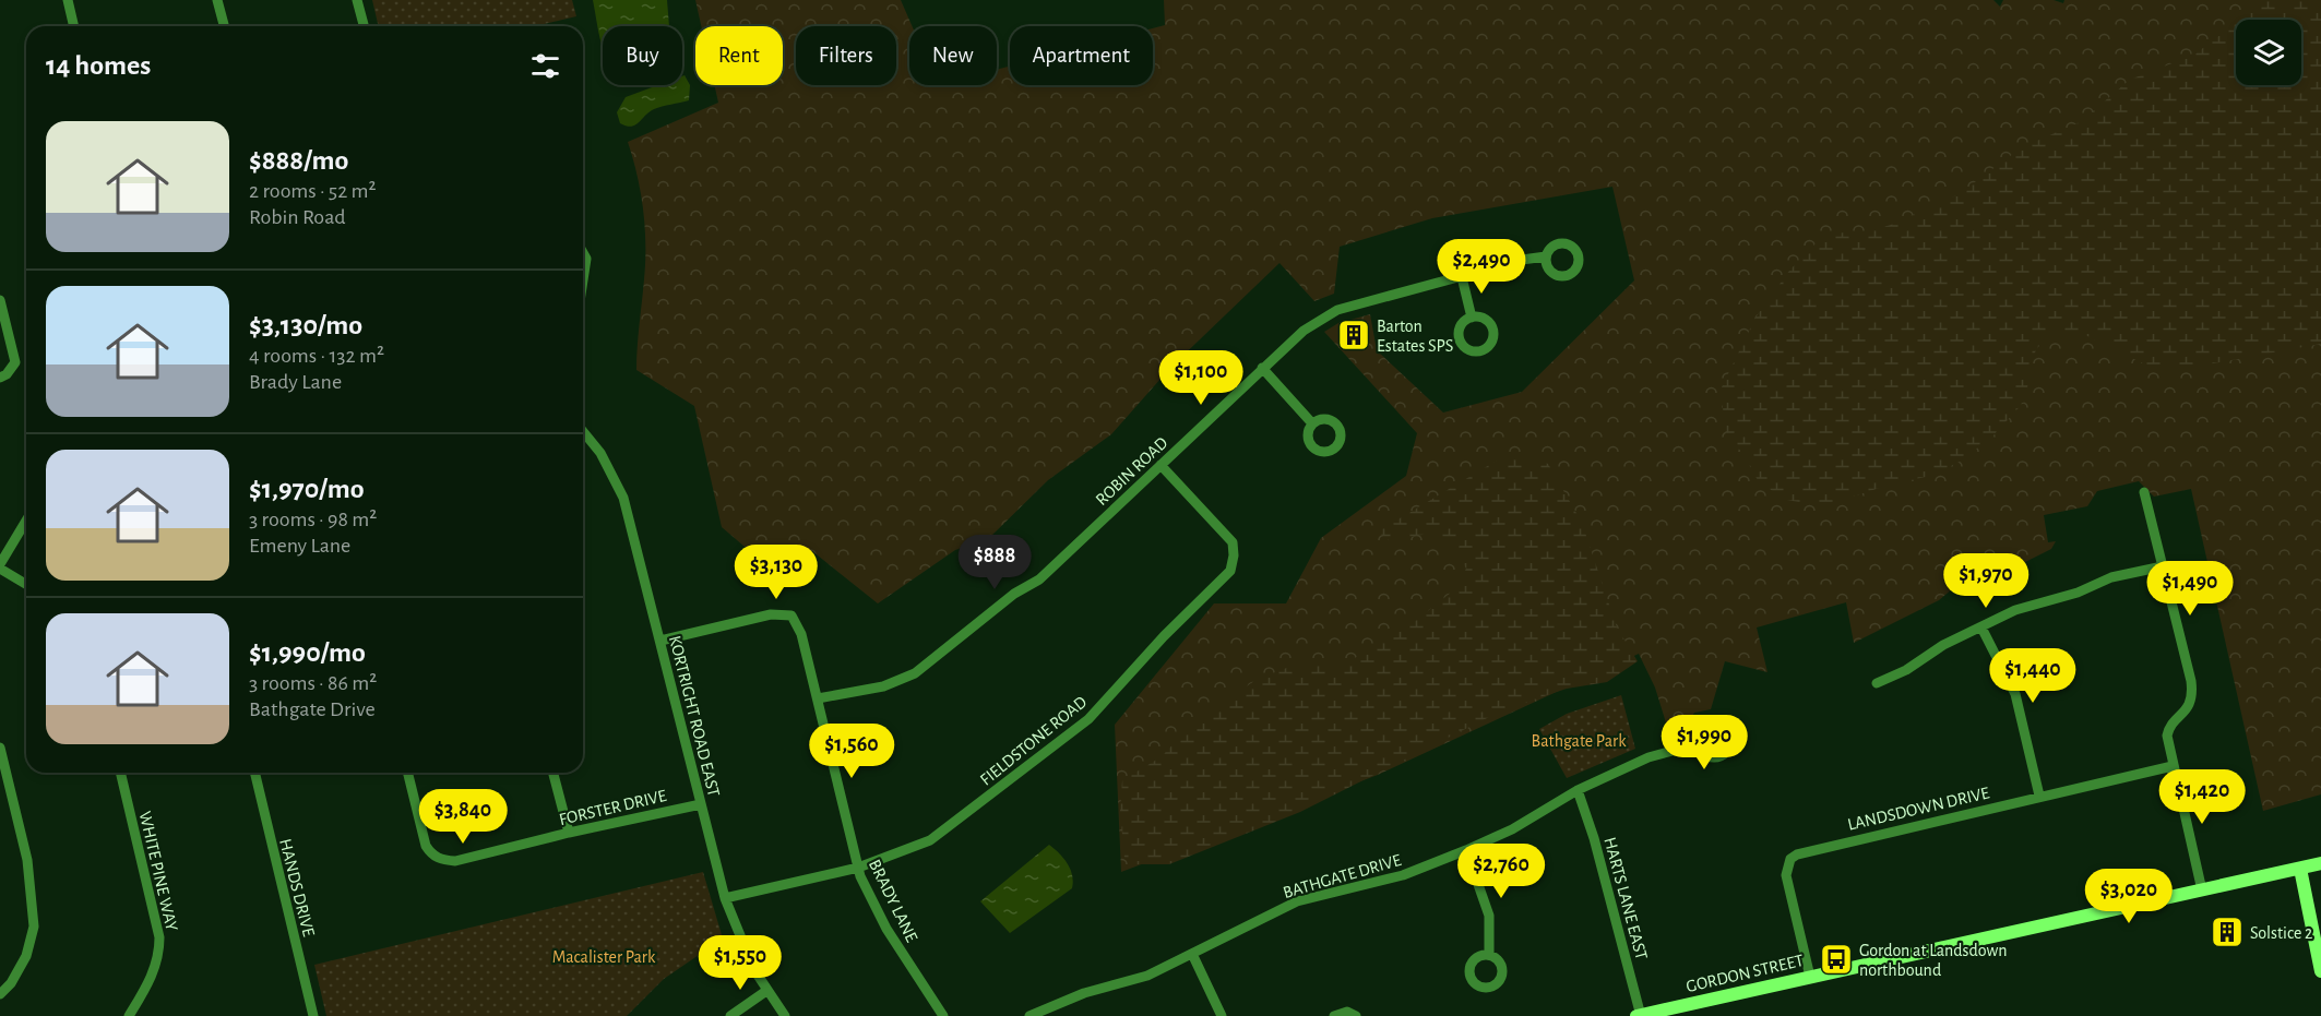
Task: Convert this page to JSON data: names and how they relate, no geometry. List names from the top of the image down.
{
  "streets": {
    "main road": ["GORDON STREET"],
    "street": [
      "ROBIN ROAD",
      "KORTRIGHT ROAD EAST",
      "FIELDSTONE ROAD",
      "FORSTER DRIVE",
      "LANDSDOWN DRIVE",
      "WHITE PINE WAY",
      "BATHGATE DRIVE",
      "HANDS DRIVE",
      "HARTS LANE EAST",
      "BRADY LANE"
    ]
  },
  "crossings": [
    ["ROBIN ROAD", "FIELDSTONE ROAD"],
    ["ROBIN ROAD", "BRADY LANE"],
    ["KORTRIGHT ROAD EAST", "FIELDSTONE ROAD"],
    ["KORTRIGHT ROAD EAST", "FORSTER DRIVE"],
    ["KORTRIGHT ROAD EAST", "BRADY LANE"],
    ["FIELDSTONE ROAD", "BRADY LANE"],
    ["LANDSDOWN DRIVE", "GORDON STREET"],
    ["BATHGATE DRIVE", "HARTS LANE EAST"],
    ["HARTS LANE EAST", "GORDON STREET"]
  ],
  "parks": ["Bathgate Park", "Macalister Park"],
  "places": {
    "building": ["Barton Estates SPS", "Solstice 2"],
    "bus stop": ["Gordon at Landsdown northbound"]
  },
  "page": {
    "chip": [
      "Buy",
      "Rent",
      "Filters",
      "New",
      "Apartment"
    ],
    "heading": "14 homes",
    "list": [
      {
        "name": "$888/mo",
        "note": "2 rooms · 52 m² · Robin Road"
      },
      {
        "name": "$3,130/mo",
        "note": "4 rooms · 132 m² · Brady Lane"
      },
      {
        "name": "$1,970/mo",
        "note": "3 rooms · 98 m² · Emeny Lane"
      },
      {
        "name": "$1,990/mo",
        "note": "3 rooms · 86 m² · Bathgate Drive"
      }
    ],
    "price": [
      "$2,490",
      "$1,100",
      "$888",
      "$3,130",
      "$1,970",
      "$1,490",
      "$1,440",
      "$1,990",
      "$1,560",
      "$1,420",
      "$3,840",
      "$2,760",
      "$3,020",
      "$1,550"
    ]
  }
}
